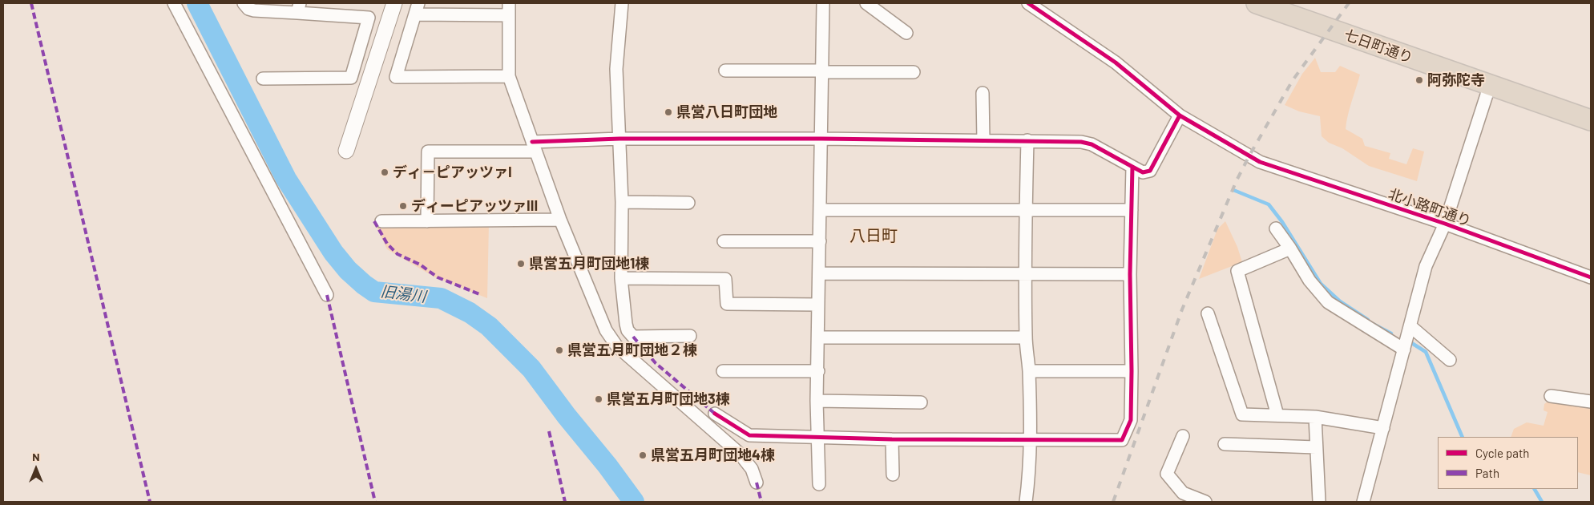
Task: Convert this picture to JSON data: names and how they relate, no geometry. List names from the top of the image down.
{
  "streets": {
    "highway": ["七日町通り"],
    "street": ["北小路町通り"]
  },
  "districts": ["八日町"],
  "water": ["旧湯川"],
  "places": [
    "阿弥陀寺",
    "県営八日町団地",
    "ディ－ピアッツァI",
    "ディーピアッツァIII",
    "県営五月町団地1棟",
    "県営五月町団地２棟",
    "県営五月町団地3棟",
    "県営五月町団地4棟"
  ],
  "legend": ["Cycle path", "Path"],
  "north": "top"
}
